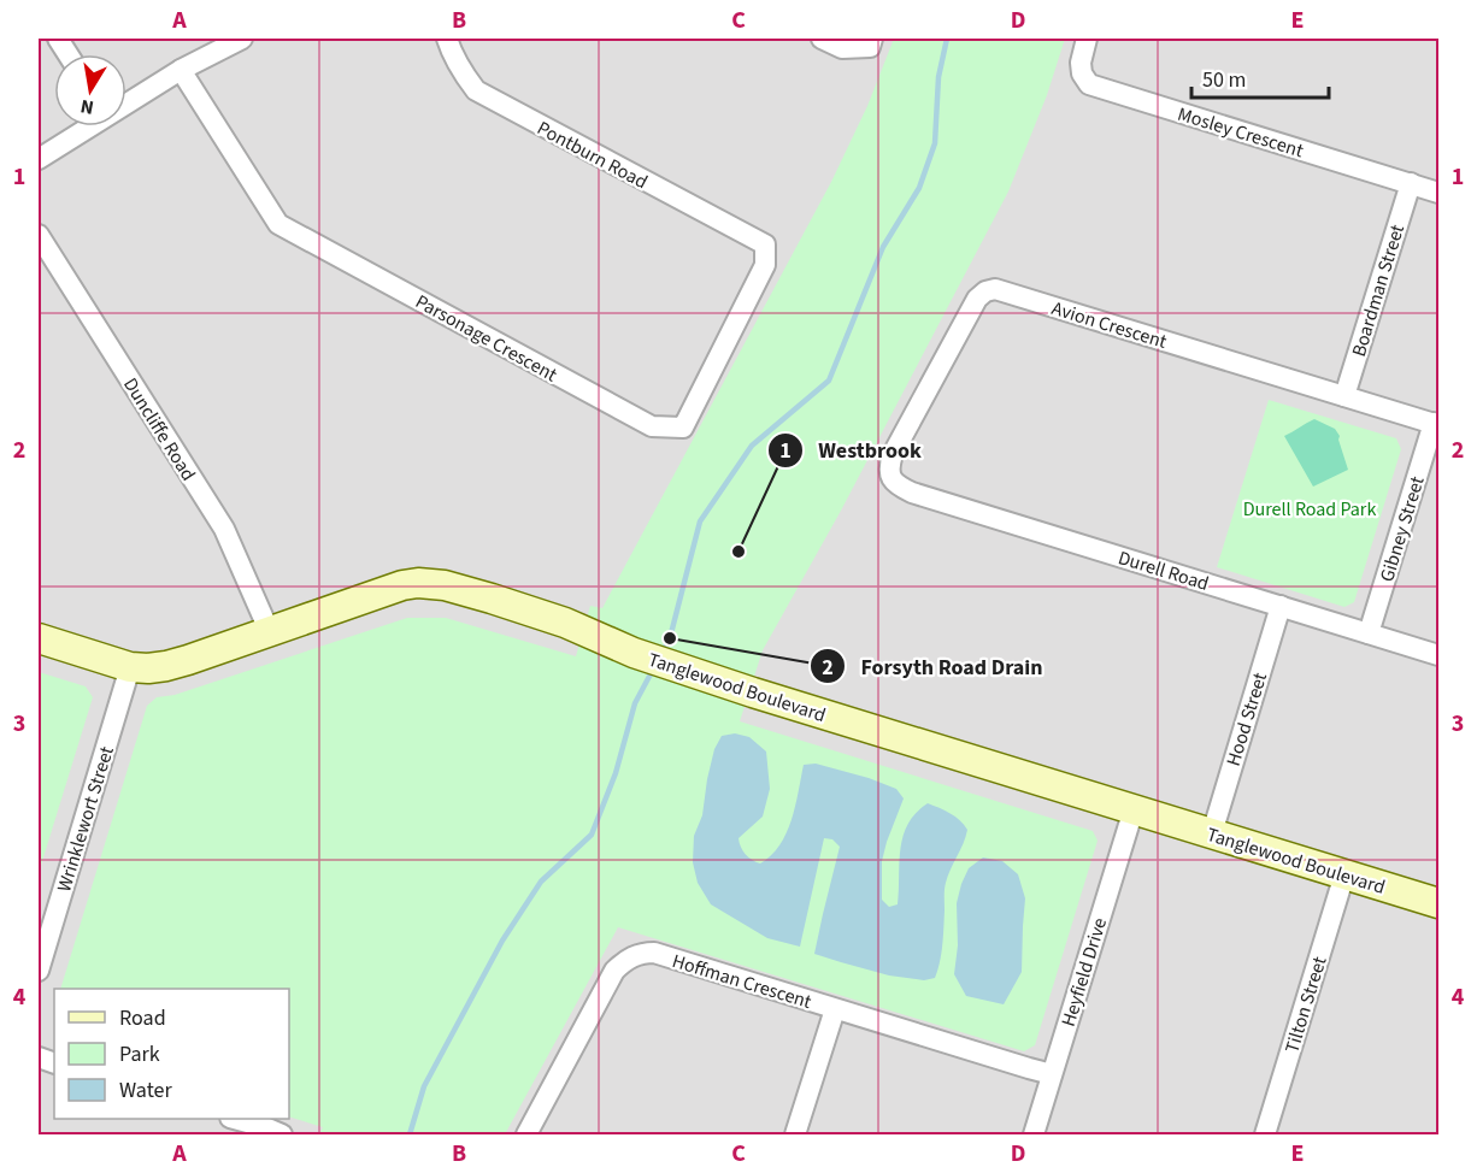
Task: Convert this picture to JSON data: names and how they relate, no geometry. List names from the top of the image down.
{
  "streets": {
    "street": [
      "Mosley Crescent",
      "Pontburn Road",
      "Boardman Street",
      "Avion Crescent",
      "Parsonage Crescent",
      "Duncliffe Road",
      "Gibney Street",
      "Durell Road",
      "Tanglewood Boulevard",
      "Hood Street",
      "Wrinklewort Street",
      "Heyfield Drive",
      "Hoffman Crescent",
      "Tilton Street"
    ]
  },
  "crossings": [
    ["Mosley Crescent", "Boardman Street"],
    ["Pontburn Road", "Parsonage Crescent"],
    ["Boardman Street", "Avion Crescent"],
    ["Avion Crescent", "Gibney Street"],
    ["Avion Crescent", "Durell Road"],
    ["Duncliffe Road", "Tanglewood Boulevard"],
    ["Gibney Street", "Durell Road"],
    ["Durell Road", "Hood Street"],
    ["Tanglewood Boulevard", "Hood Street"],
    ["Tanglewood Boulevard", "Wrinklewort Street"],
    ["Tanglewood Boulevard", "Heyfield Drive"],
    ["Tanglewood Boulevard", "Tilton Street"],
    ["Heyfield Drive", "Hoffman Crescent"]
  ],
  "parks": ["Durell Road Park"],
  "places": ["Westbrook", "Forsyth Road Drain"],
  "legend": ["Road", "Park", "Water"],
  "scale_bar": "50 m",
  "north": "bottom",
  "grid": {
    "columns": [
      "A",
      "B",
      "C",
      "D",
      "E"
    ],
    "rows": [
      "1",
      "2",
      "3",
      "4"
    ]
  }
}
